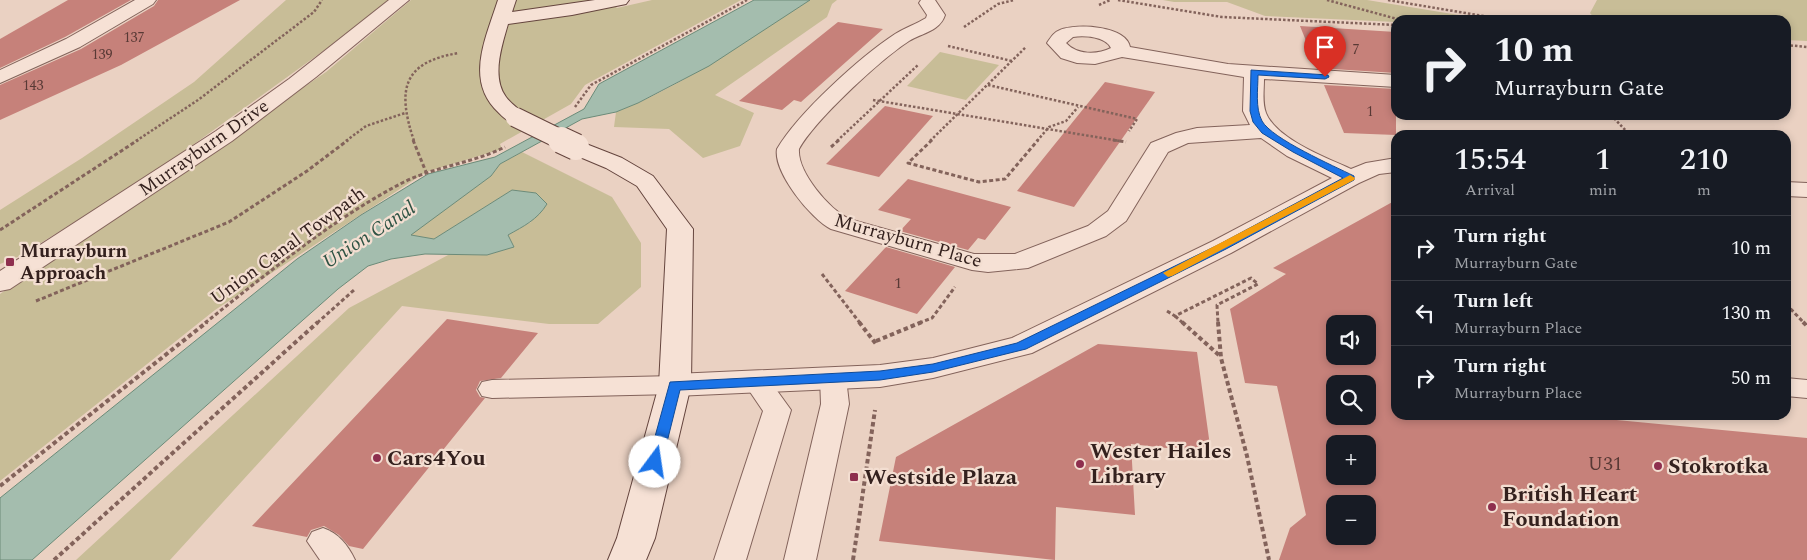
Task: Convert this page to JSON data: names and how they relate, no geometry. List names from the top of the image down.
{
  "streets": {
    "street": ["Murrayburn Drive", "Murrayburn Place"],
    "path": ["Union Canal Towpath"]
  },
  "water": ["Union Canal"],
  "places": {
    "transit": ["Murrayburn Approach", "Westside Plaza"],
    "other": [
      "Cars4You",
      "Wester Hailes Library",
      "Stokrotka",
      "British Heart Foundation"
    ]
  },
  "house_numbers": [
    "137",
    "7",
    "139",
    "143",
    "1",
    "1",
    "U31"
  ],
  "page": {
    "turn": ["10 m", "Murrayburn Gate"],
    "eta": [
      "15:54",
      "Arrival",
      "1",
      "min",
      "210",
      "m"
    ],
    "list": [
      {
        "name": "Turn right",
        "note": "Murrayburn Gate",
        "value": "10 m"
      },
      {
        "name": "Turn left",
        "note": "Murrayburn Place",
        "value": "130 m"
      },
      {
        "name": "Turn right",
        "note": "Murrayburn Place",
        "value": "50 m"
      }
    ],
    "map_buttons": ["+", "−"]
  }
}
